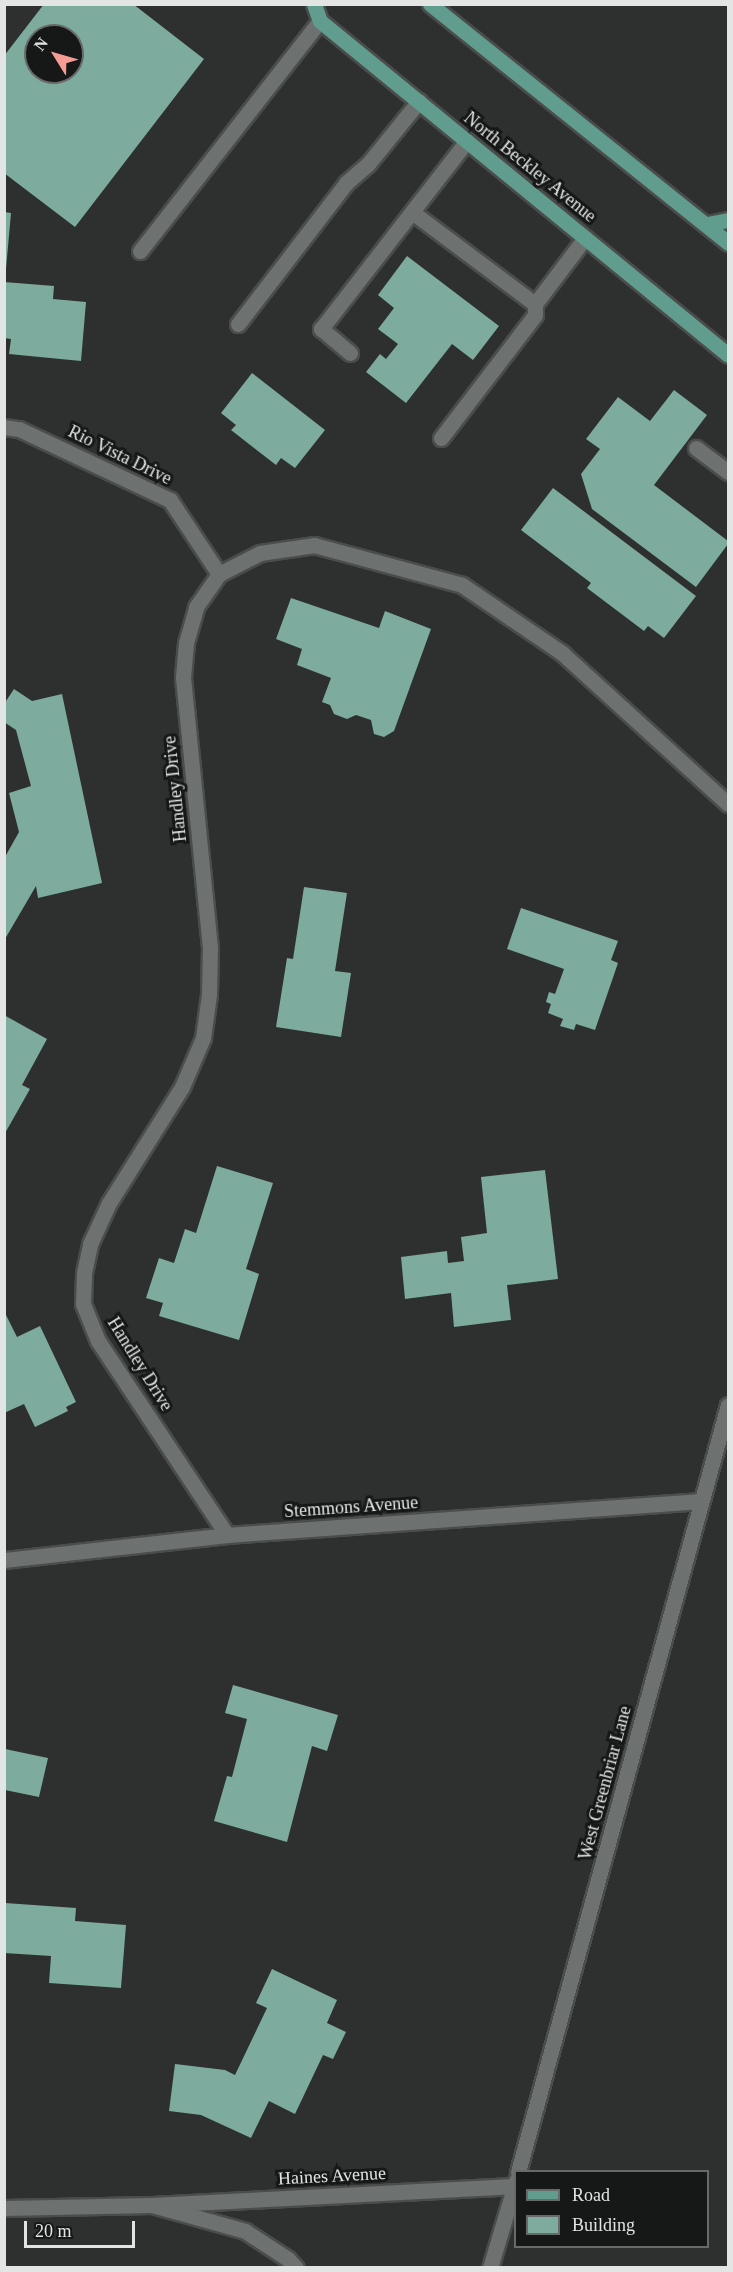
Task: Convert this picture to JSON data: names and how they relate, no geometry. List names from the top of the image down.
{
  "streets": {
    "main road": ["North Beckley Avenue"],
    "street": [
      "Rio Vista Drive",
      "Handley Drive",
      "Stemmons Avenue",
      "West Greenbriar Lane",
      "Haines Avenue"
    ]
  },
  "crossings": [
    ["Rio Vista Drive", "Handley Drive"],
    ["Handley Drive", "Stemmons Avenue"],
    ["Stemmons Avenue", "West Greenbriar Lane"]
  ],
  "legend": ["Road", "Building"],
  "scale_bar": "20 m",
  "north": "top left"
}
